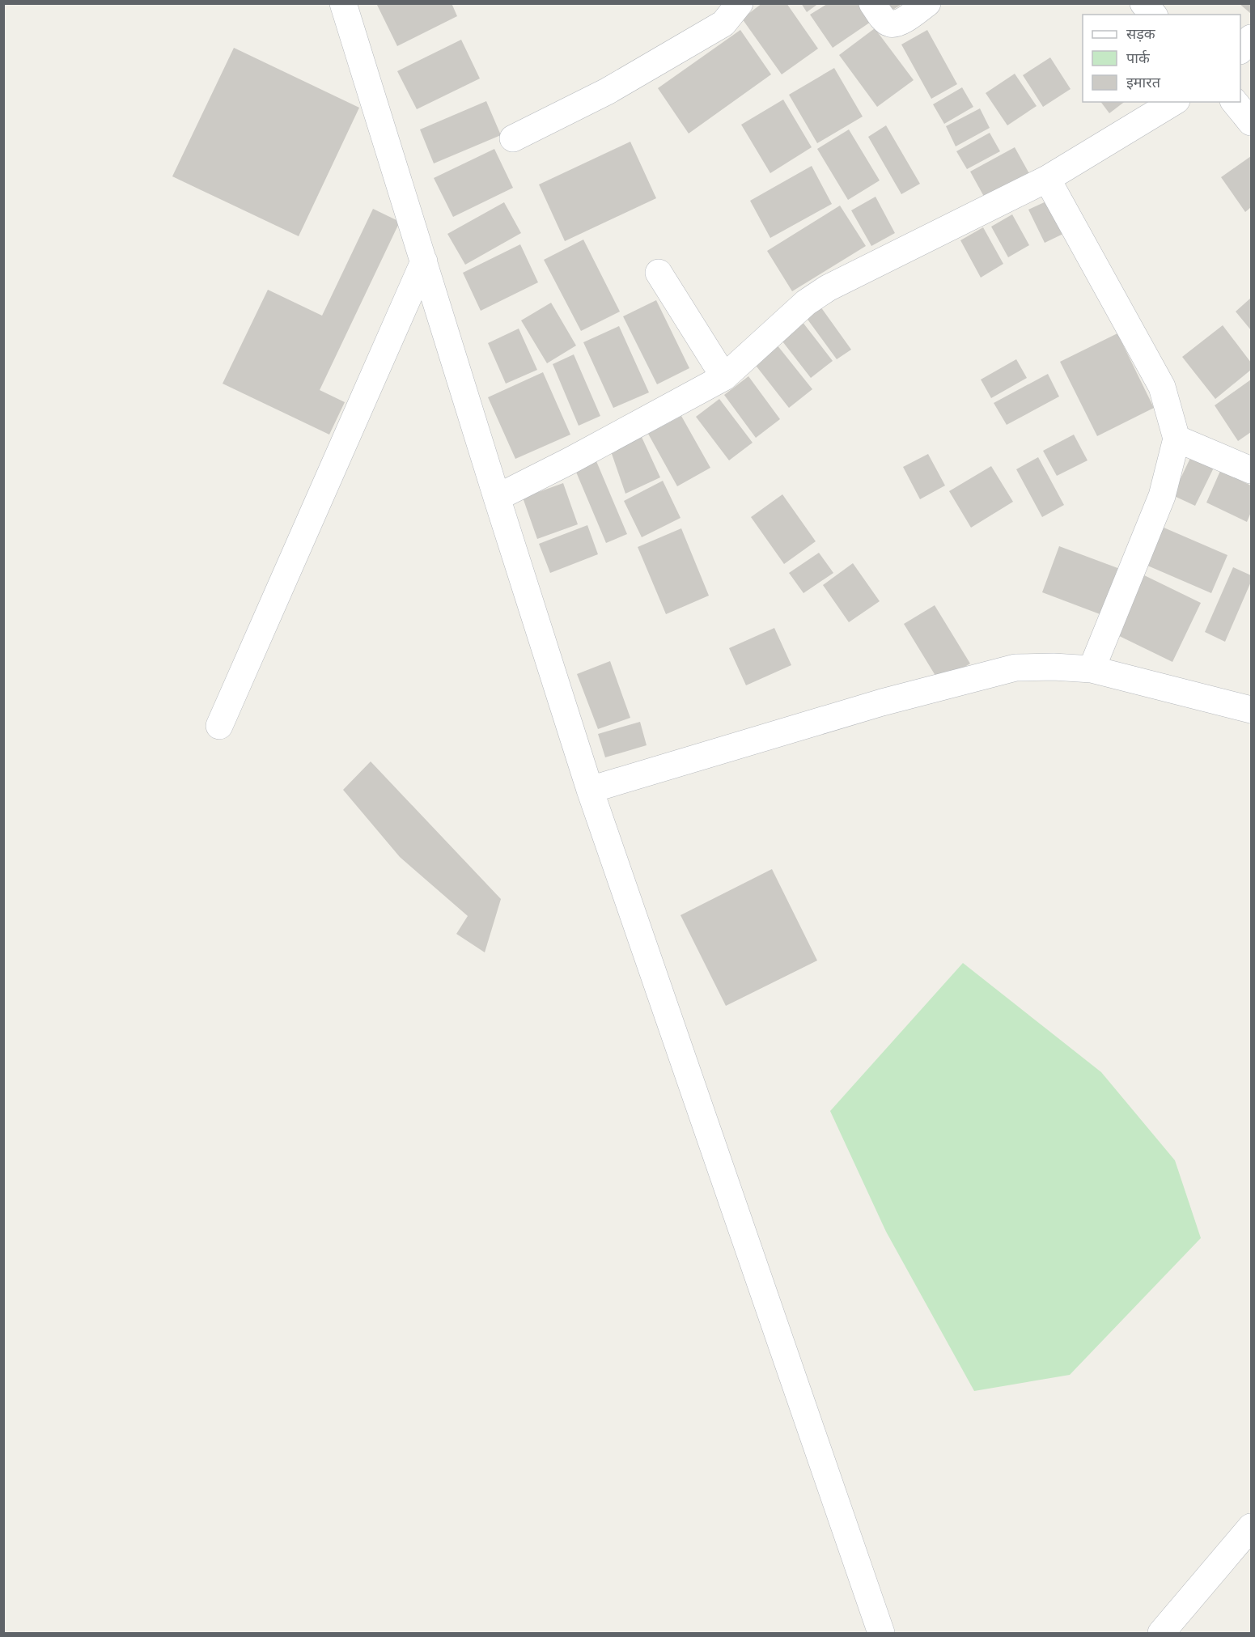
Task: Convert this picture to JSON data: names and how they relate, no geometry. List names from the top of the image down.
{
  "legend": ["सड़क", "पार्क", "इमारत"]
}
